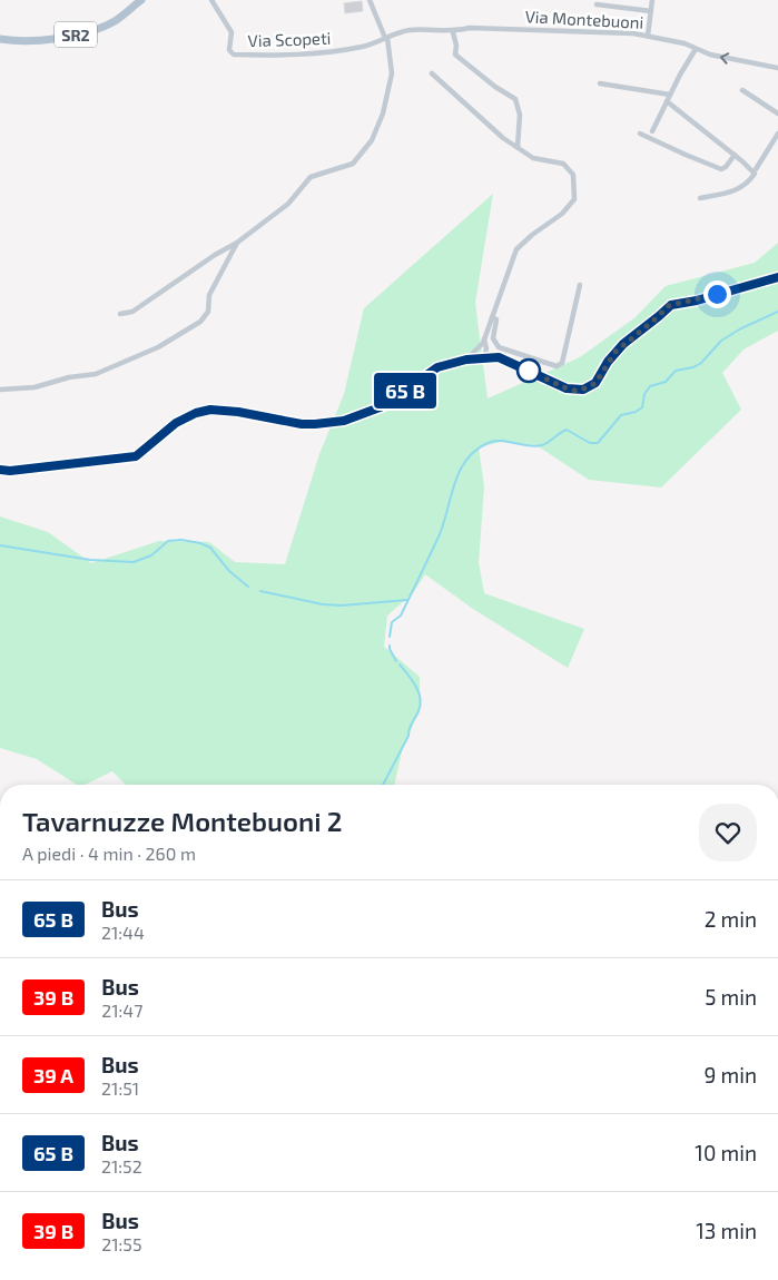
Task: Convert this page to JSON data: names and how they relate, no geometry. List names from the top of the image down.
{
  "streets": {
    "main road": ["SR2"],
    "street": ["Via Montebuoni", "Via Scopeti"]
  },
  "crossings": [
    ["Via Montebuoni", "Via Scopeti"]
  ],
  "page": {
    "on_map": "65 B",
    "heading": ["Tavarnuzze Montebuoni 2", "A piedi · 4 min · 260 m"],
    "list": [
      {
        "mark": "65 B",
        "name": "Bus",
        "note": "21:44",
        "value": "2 min"
      },
      {
        "mark": "39 B",
        "name": "Bus",
        "note": "21:47",
        "value": "5 min"
      },
      {
        "mark": "39 A",
        "name": "Bus",
        "note": "21:51",
        "value": "9 min"
      },
      {
        "mark": "65 B",
        "name": "Bus",
        "note": "21:52",
        "value": "10 min"
      },
      {
        "mark": "39 B",
        "name": "Bus",
        "note": "21:55",
        "value": "13 min"
      }
    ]
  }
}
